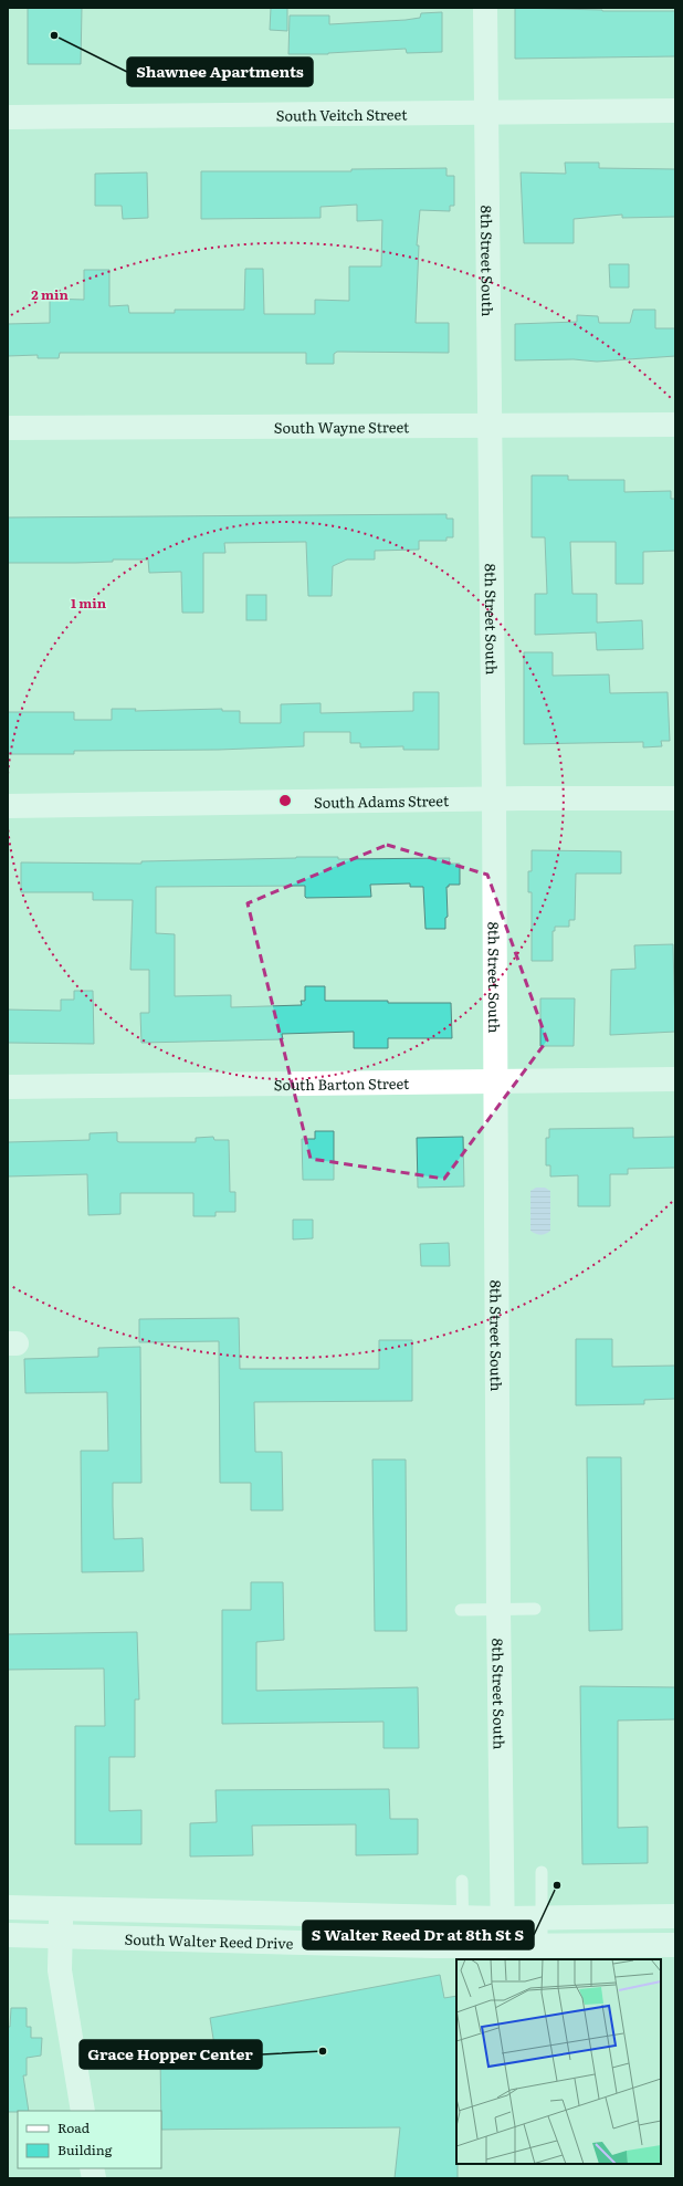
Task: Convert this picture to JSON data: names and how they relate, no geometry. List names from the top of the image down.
{
  "streets": {
    "street": [
      "South Veitch Street",
      "8th Street South",
      "South Wayne Street",
      "South Adams Street",
      "South Barton Street",
      "South Walter Reed Drive"
    ]
  },
  "crossings": [
    ["South Veitch Street", "8th Street South"],
    ["8th Street South", "South Wayne Street"],
    ["8th Street South", "South Adams Street"],
    ["8th Street South", "South Barton Street"],
    ["8th Street South", "South Walter Reed Drive"]
  ],
  "places": ["Shawnee Apartments", "S Walter Reed Dr at 8th St S", "Grace Hopper Center"],
  "legend": ["Road", "Building"],
  "rings": ["2 min", "1 min"]
}
